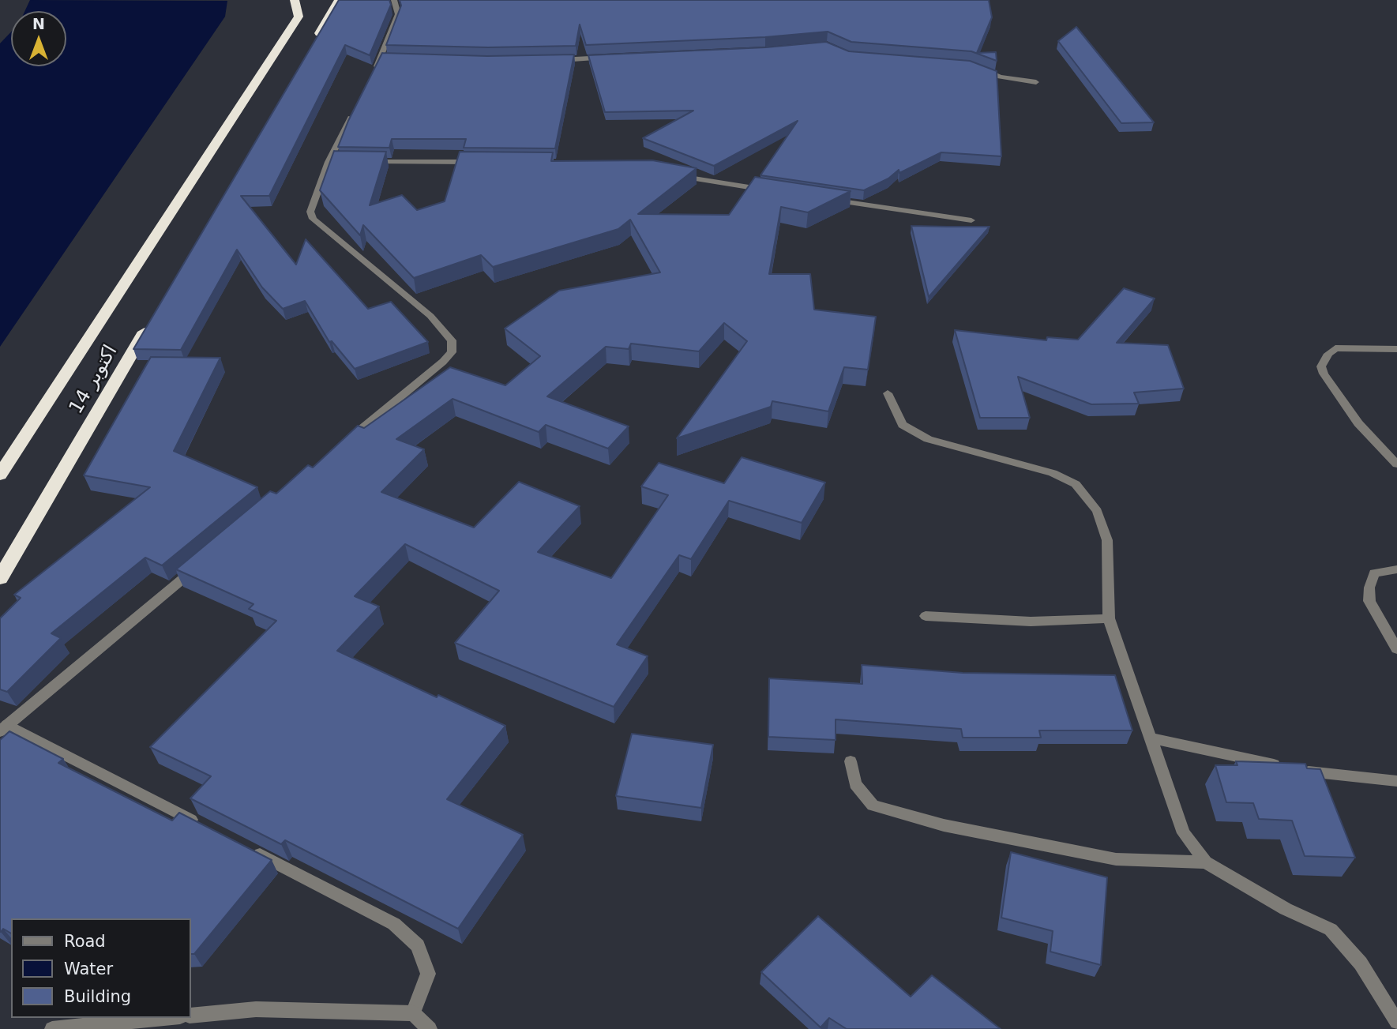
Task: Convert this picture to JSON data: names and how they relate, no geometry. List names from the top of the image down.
{
  "streets": {
    "highway": ["14 اكتوبر"]
  },
  "legend": ["Road", "Water", "Building"],
  "north": "top"
}
